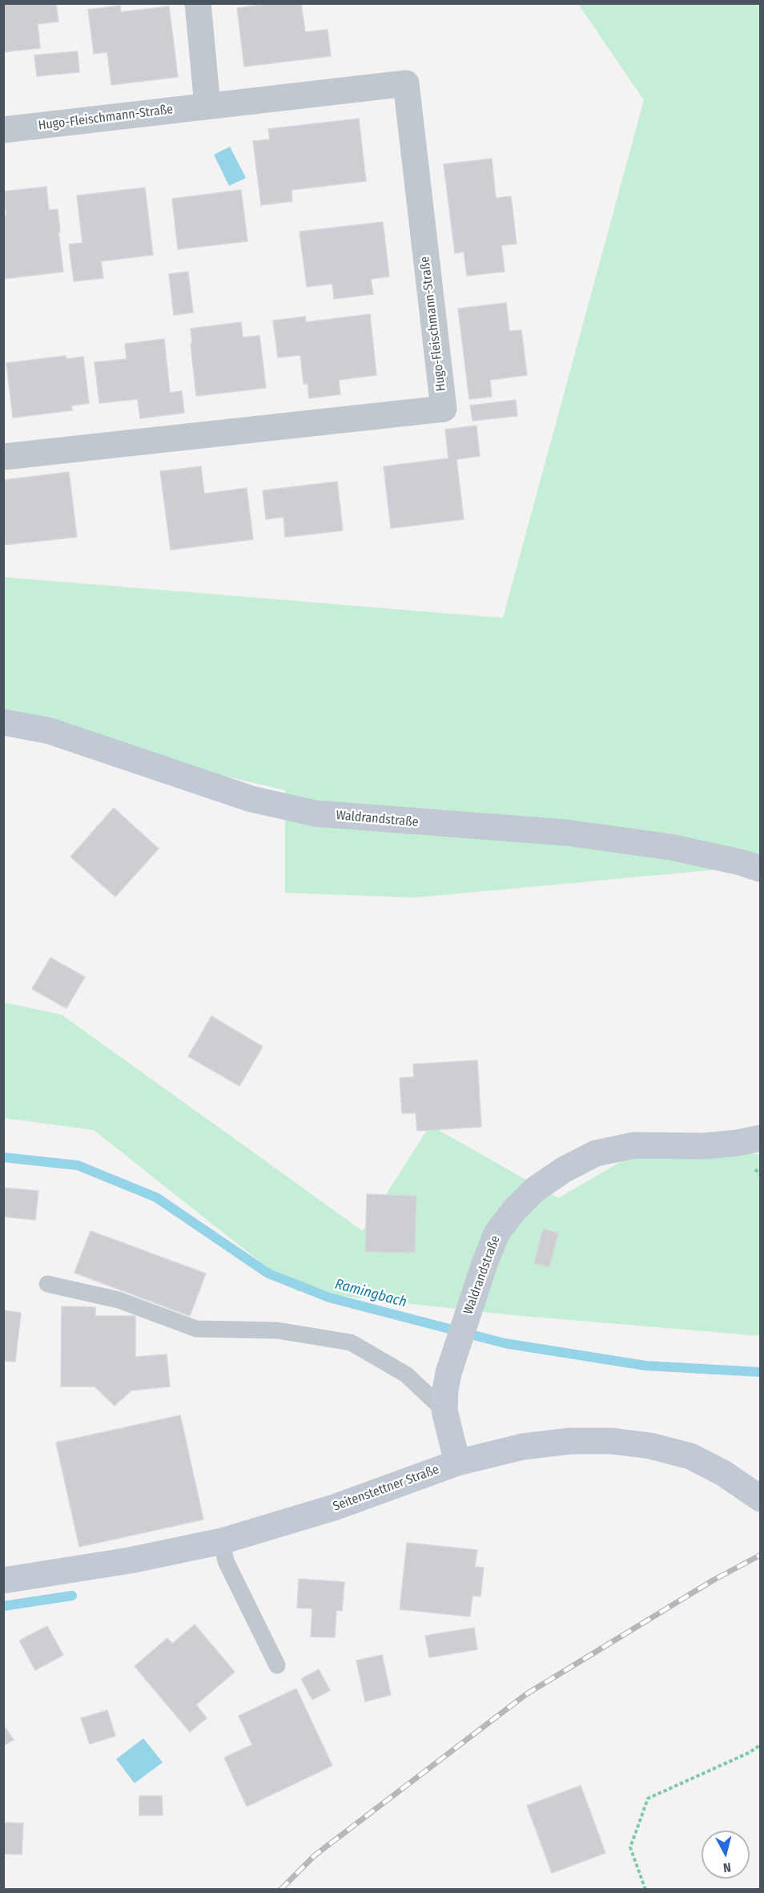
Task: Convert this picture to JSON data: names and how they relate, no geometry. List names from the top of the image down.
{
  "streets": {
    "street": ["Hugo-Fleischmann-Straße", "Waldrandstraße", "Seitenstettner Straße"]
  },
  "crossings": [
    ["Waldrandstraße", "Seitenstettner Straße"]
  ],
  "water": ["Ramingbach"],
  "north": "bottom"
}
